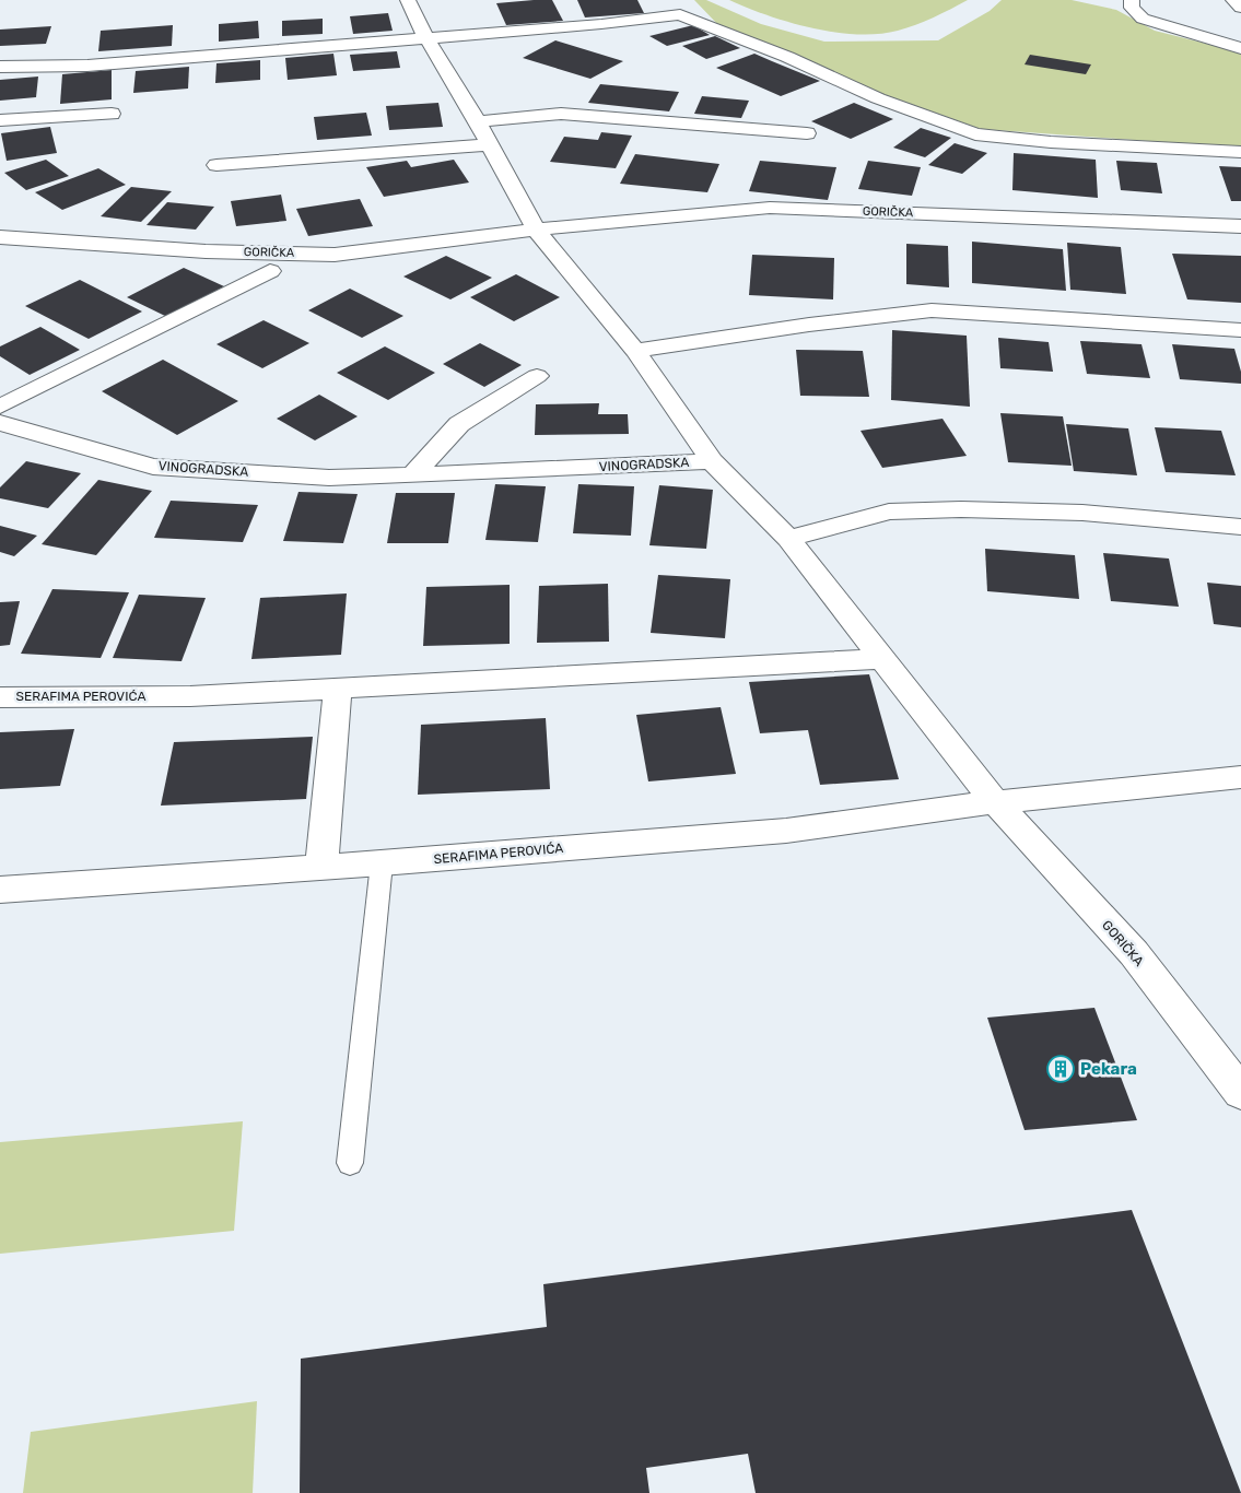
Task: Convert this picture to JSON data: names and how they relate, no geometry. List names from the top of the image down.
{
  "streets": {
    "street": ["GORIČKA", "VINOGRADSKA", "SERAFIMA PEROVIĆA"]
  },
  "crossings": [
    ["GORIČKA", "VINOGRADSKA"],
    ["GORIČKA", "SERAFIMA PEROVIĆA"]
  ],
  "places": {
    "building": ["Pekara"]
  }
}
